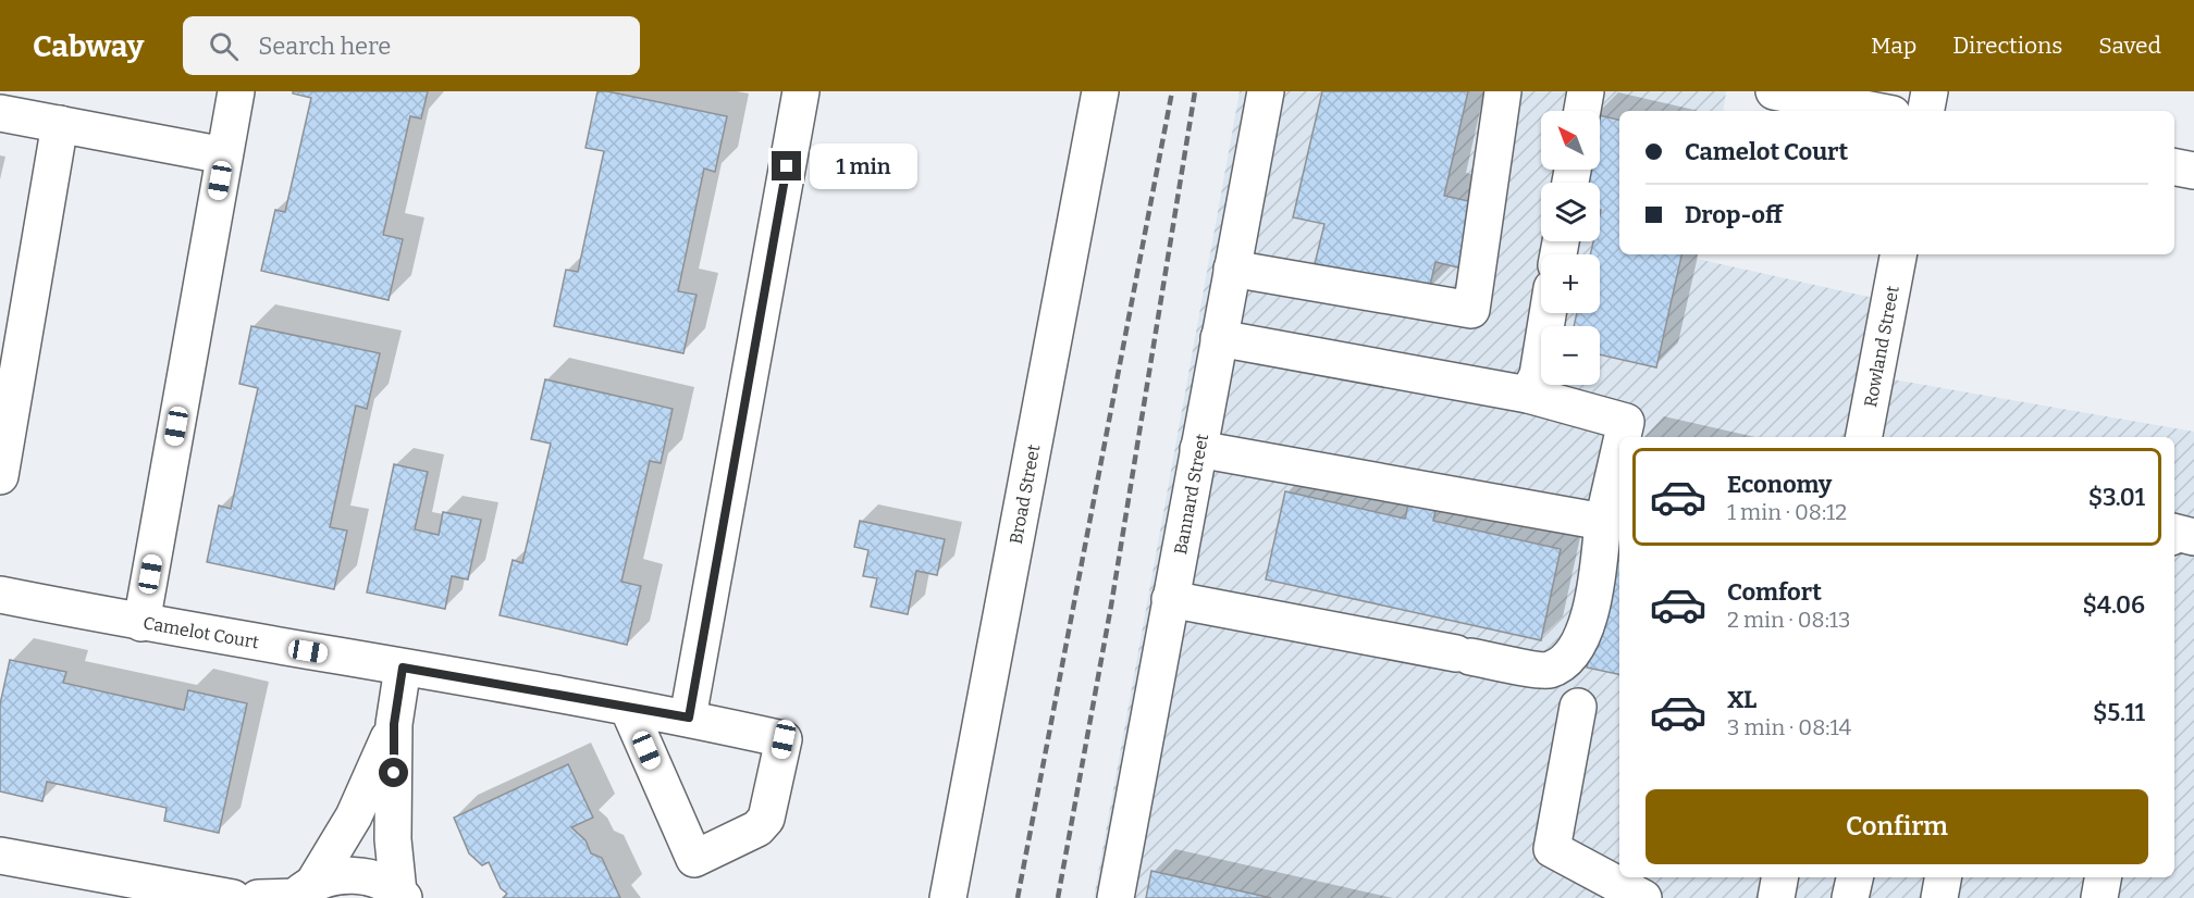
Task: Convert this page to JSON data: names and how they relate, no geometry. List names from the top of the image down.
{
  "streets": {
    "street": [
      "Rowland Street",
      "Broad Street",
      "Bannard Street",
      "Camelot Court"
    ]
  },
  "north": "top left",
  "page": {
    "header": "Cabway",
    "search": "Search here",
    "nav": ["Map", "Directions", "Saved"],
    "map_buttons": ["+", "−"],
    "banner": ["Camelot Court", "Drop-off"],
    "bubble": "1 min",
    "list": [
      {
        "name": "Economy",
        "note": "1 min · 08:12",
        "value": "$3.01"
      },
      {
        "name": "Comfort",
        "note": "2 min · 08:13",
        "value": "$4.06"
      },
      {
        "name": "XL",
        "note": "3 min · 08:14",
        "value": "$5.11"
      }
    ],
    "buttons": "Confirm"
  }
}
